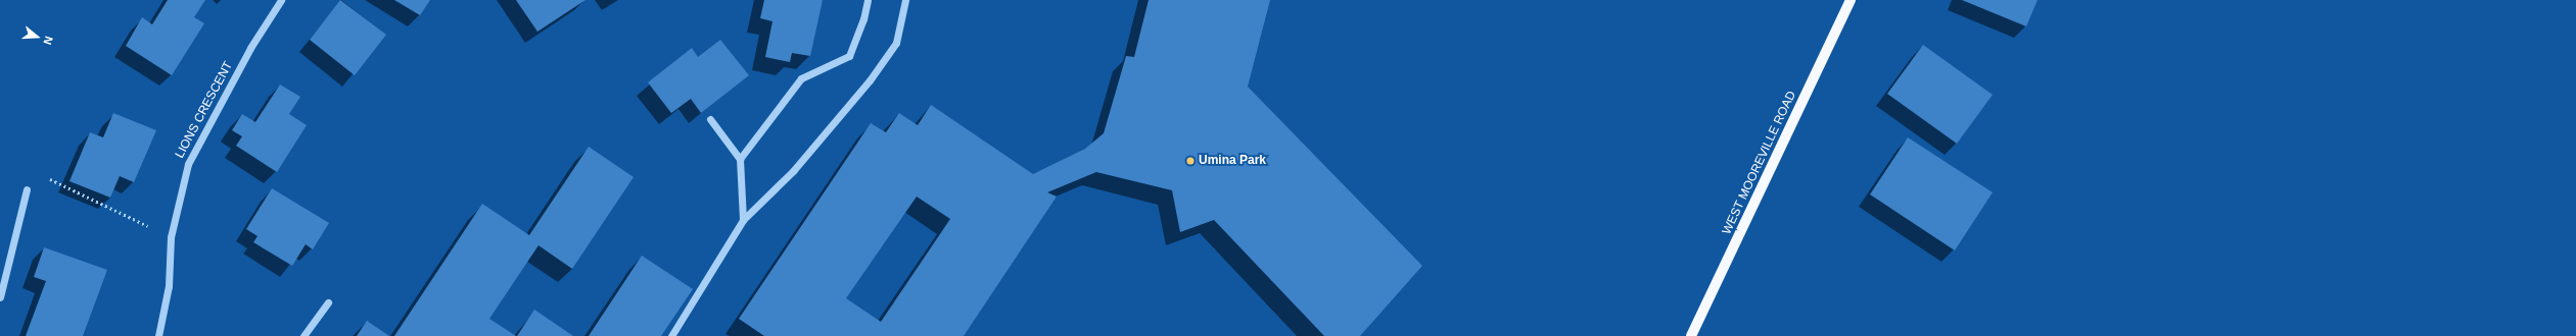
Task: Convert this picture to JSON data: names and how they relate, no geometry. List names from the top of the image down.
{
  "streets": {
    "main road": ["WEST MOOREVILLE ROAD"],
    "lane": ["LIONS CRESCENT"]
  },
  "places": ["Umina Park"],
  "north": "right"
}
